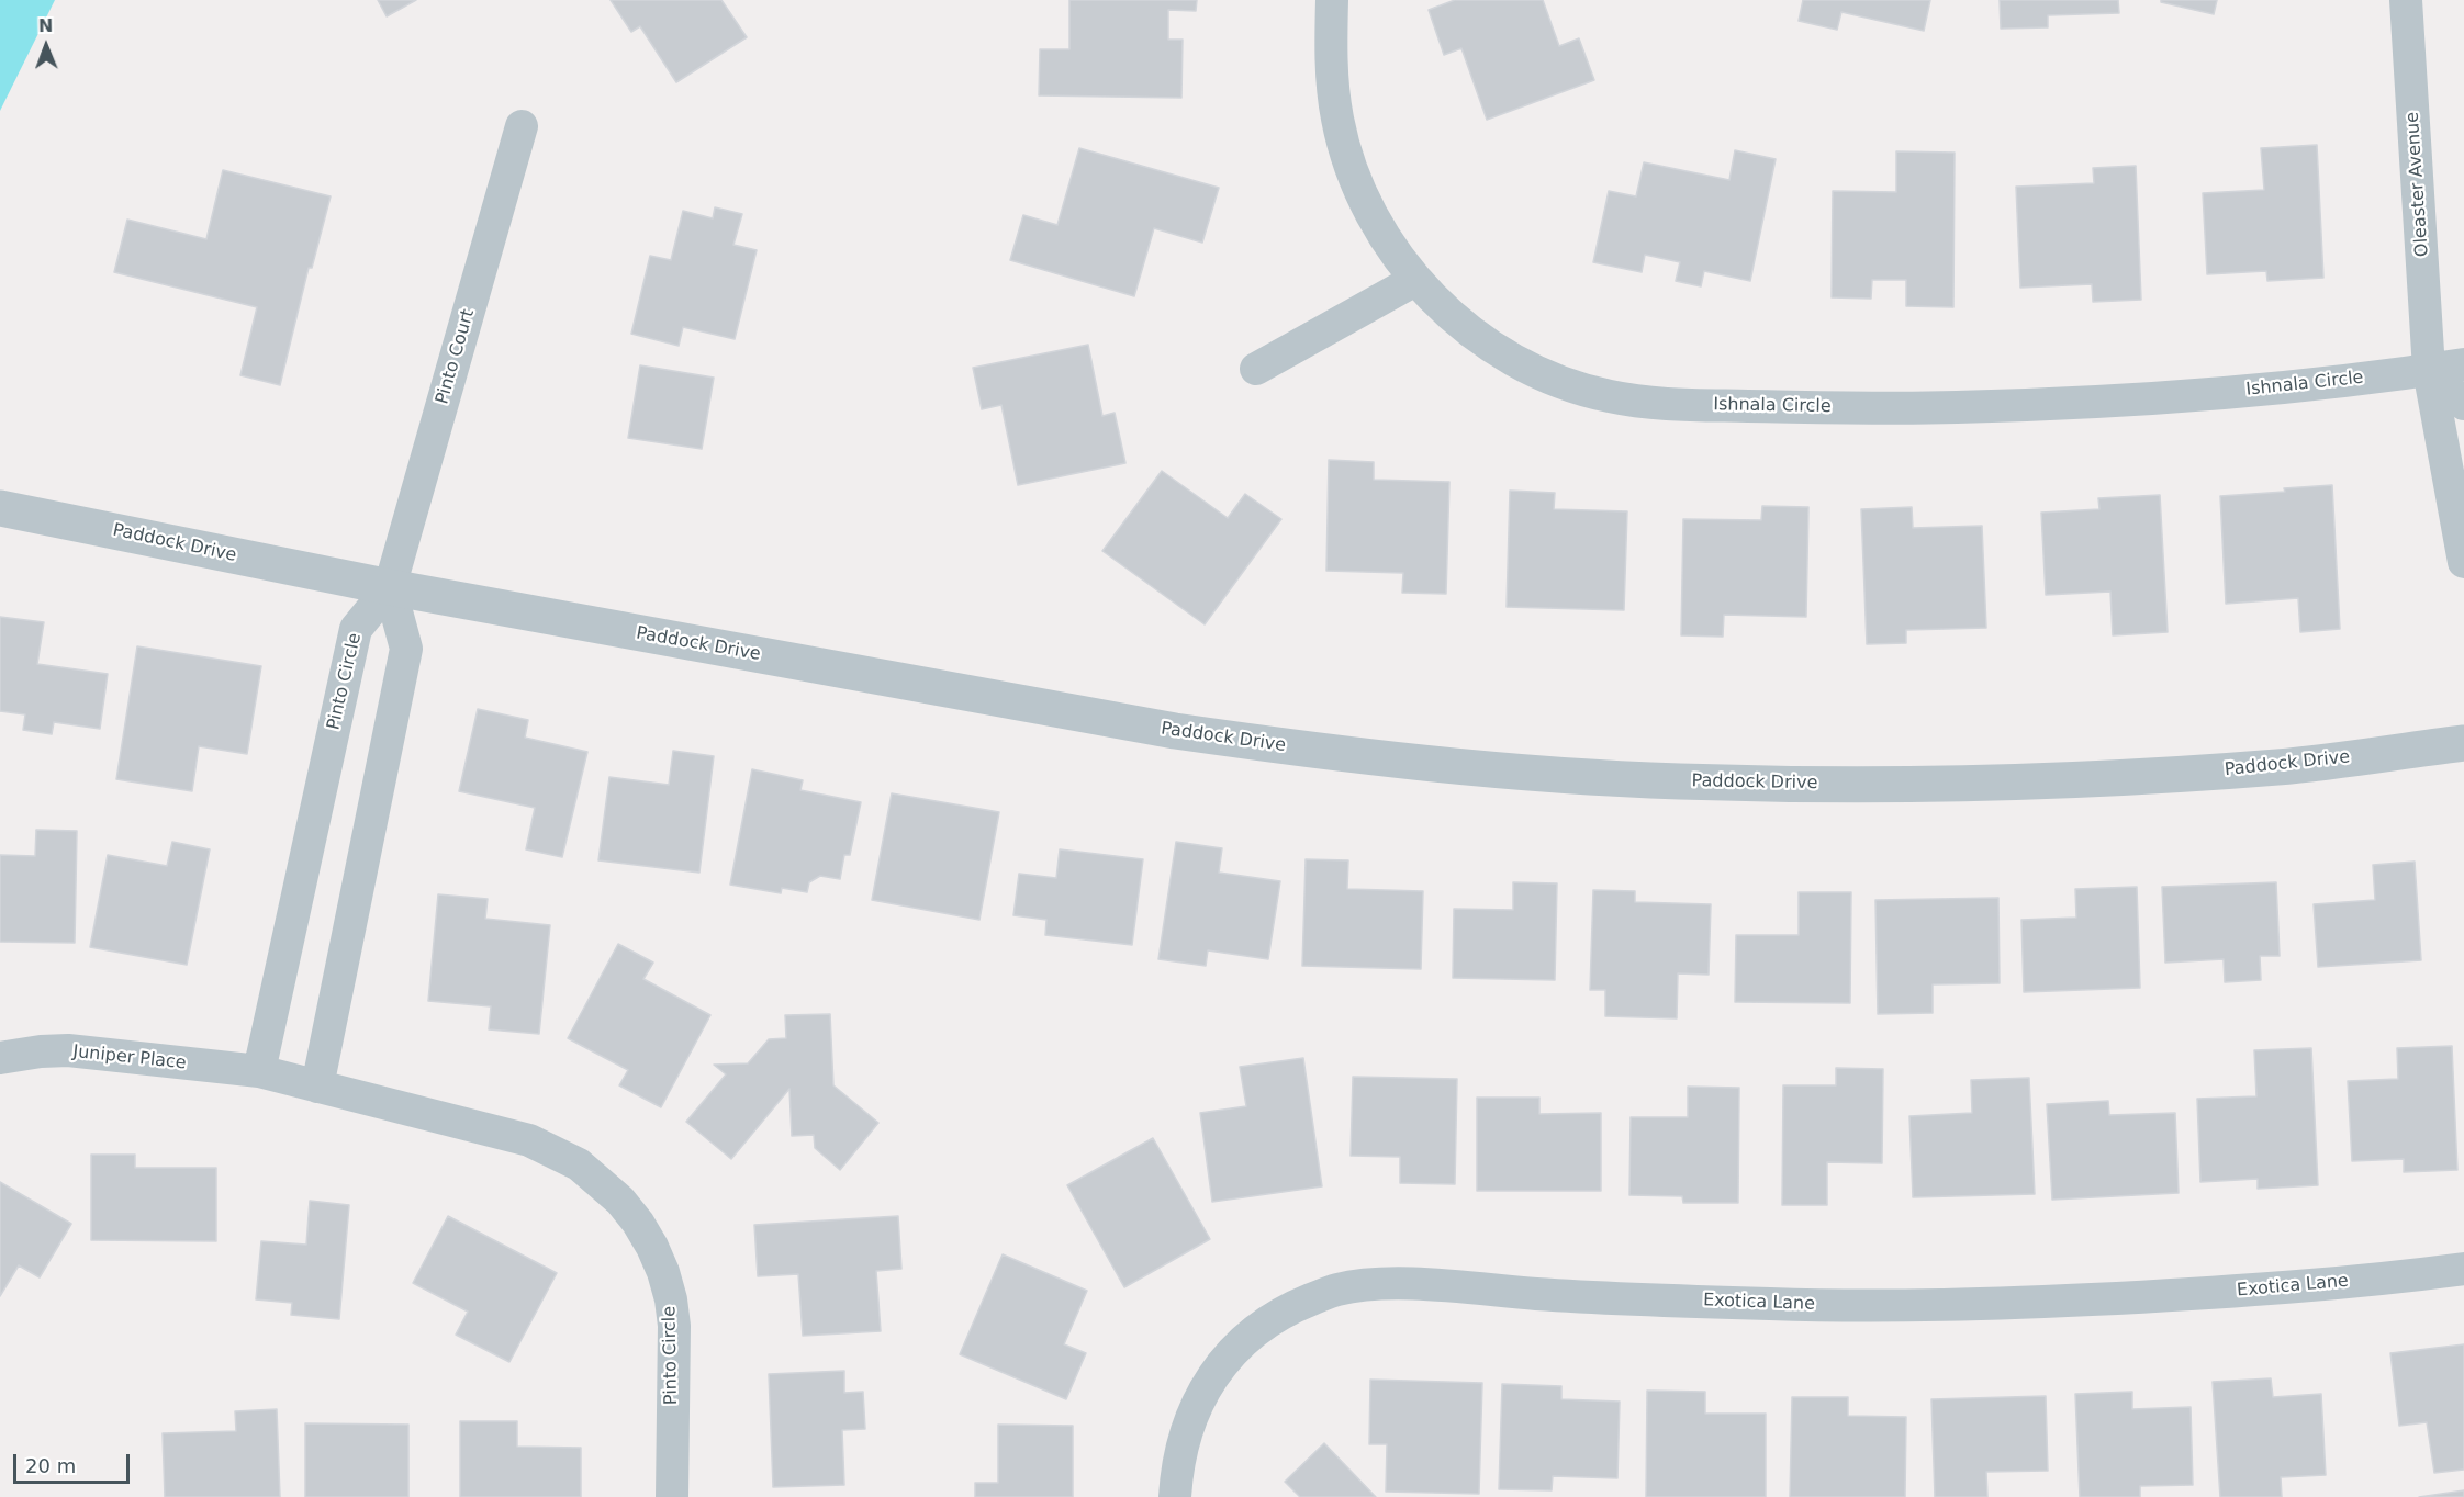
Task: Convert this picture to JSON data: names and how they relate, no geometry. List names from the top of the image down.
{
  "streets": {
    "street": [
      "Oleaster Avenue",
      "Pinto Court",
      "Ishnala Circle",
      "Paddock Drive",
      "Pinto Circle",
      "Juniper Place",
      "Exotica Lane"
    ]
  },
  "crossings": [
    ["Oleaster Avenue", "Ishnala Circle"],
    ["Pinto Court", "Paddock Drive"],
    ["Pinto Court", "Pinto Circle"],
    ["Paddock Drive", "Pinto Circle"],
    ["Pinto Circle", "Juniper Place"]
  ],
  "scale_bar": "20 m",
  "north": "top"
}
